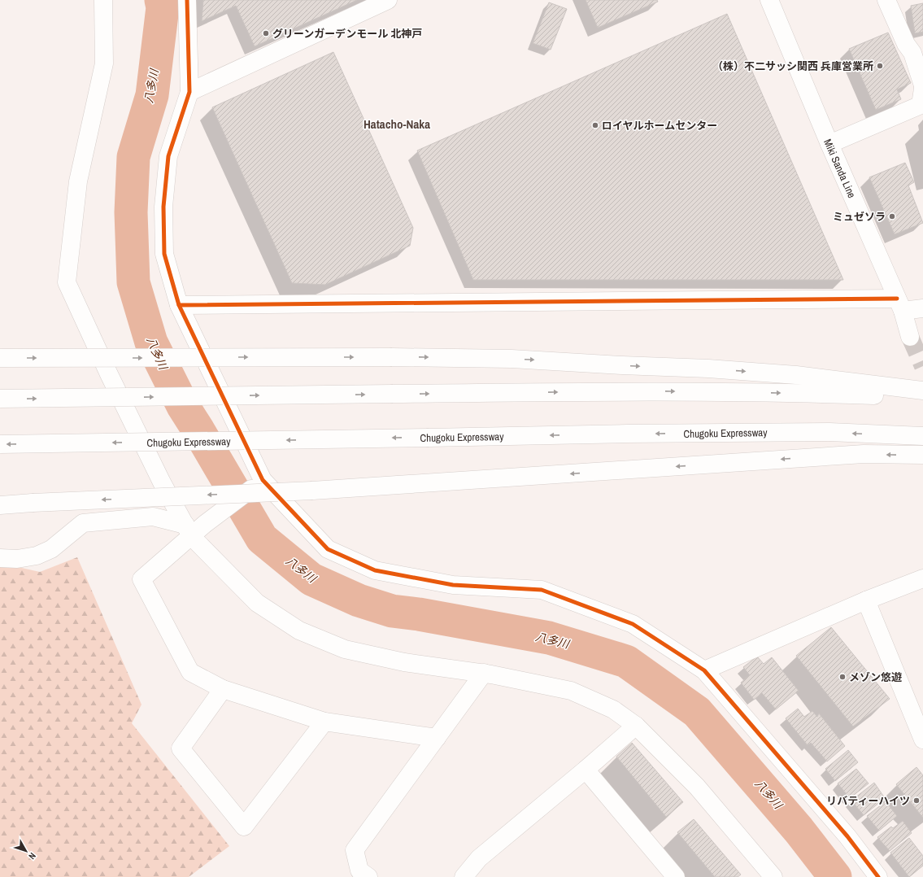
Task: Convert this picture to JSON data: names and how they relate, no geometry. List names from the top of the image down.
{
  "streets": {
    "main road": ["Miki Sanda Line", "Chugoku Expressway"]
  },
  "districts": ["Hatacho-Naka"],
  "water": ["八多川"],
  "places": [
    "グリーンガーデンモール 北神戸",
    "（株）不二サッシ関西 兵庫営業所",
    "ロイヤルホームセンター",
    "ミュゼソラ",
    "メゾン悠遊",
    "リバティーハイツ"
  ],
  "north": "bottom right"
}
